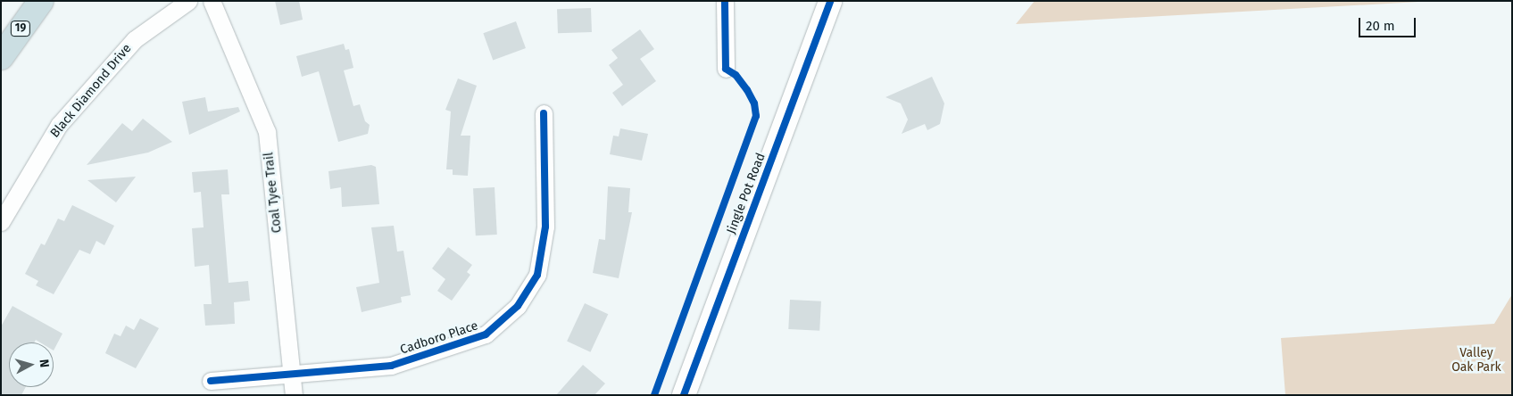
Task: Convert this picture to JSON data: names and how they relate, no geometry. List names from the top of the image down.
{
  "streets": {
    "highway": ["19"],
    "main road": ["Jingle Pot Road"],
    "street": ["Black Diamond Drive", "Coal Tyee Trail", "Cadboro Place"]
  },
  "crossings": [
    ["Coal Tyee Trail", "Cadboro Place"]
  ],
  "parks": ["Valley Oak Park"],
  "scale_bar": "20 m",
  "north": "right"
}
